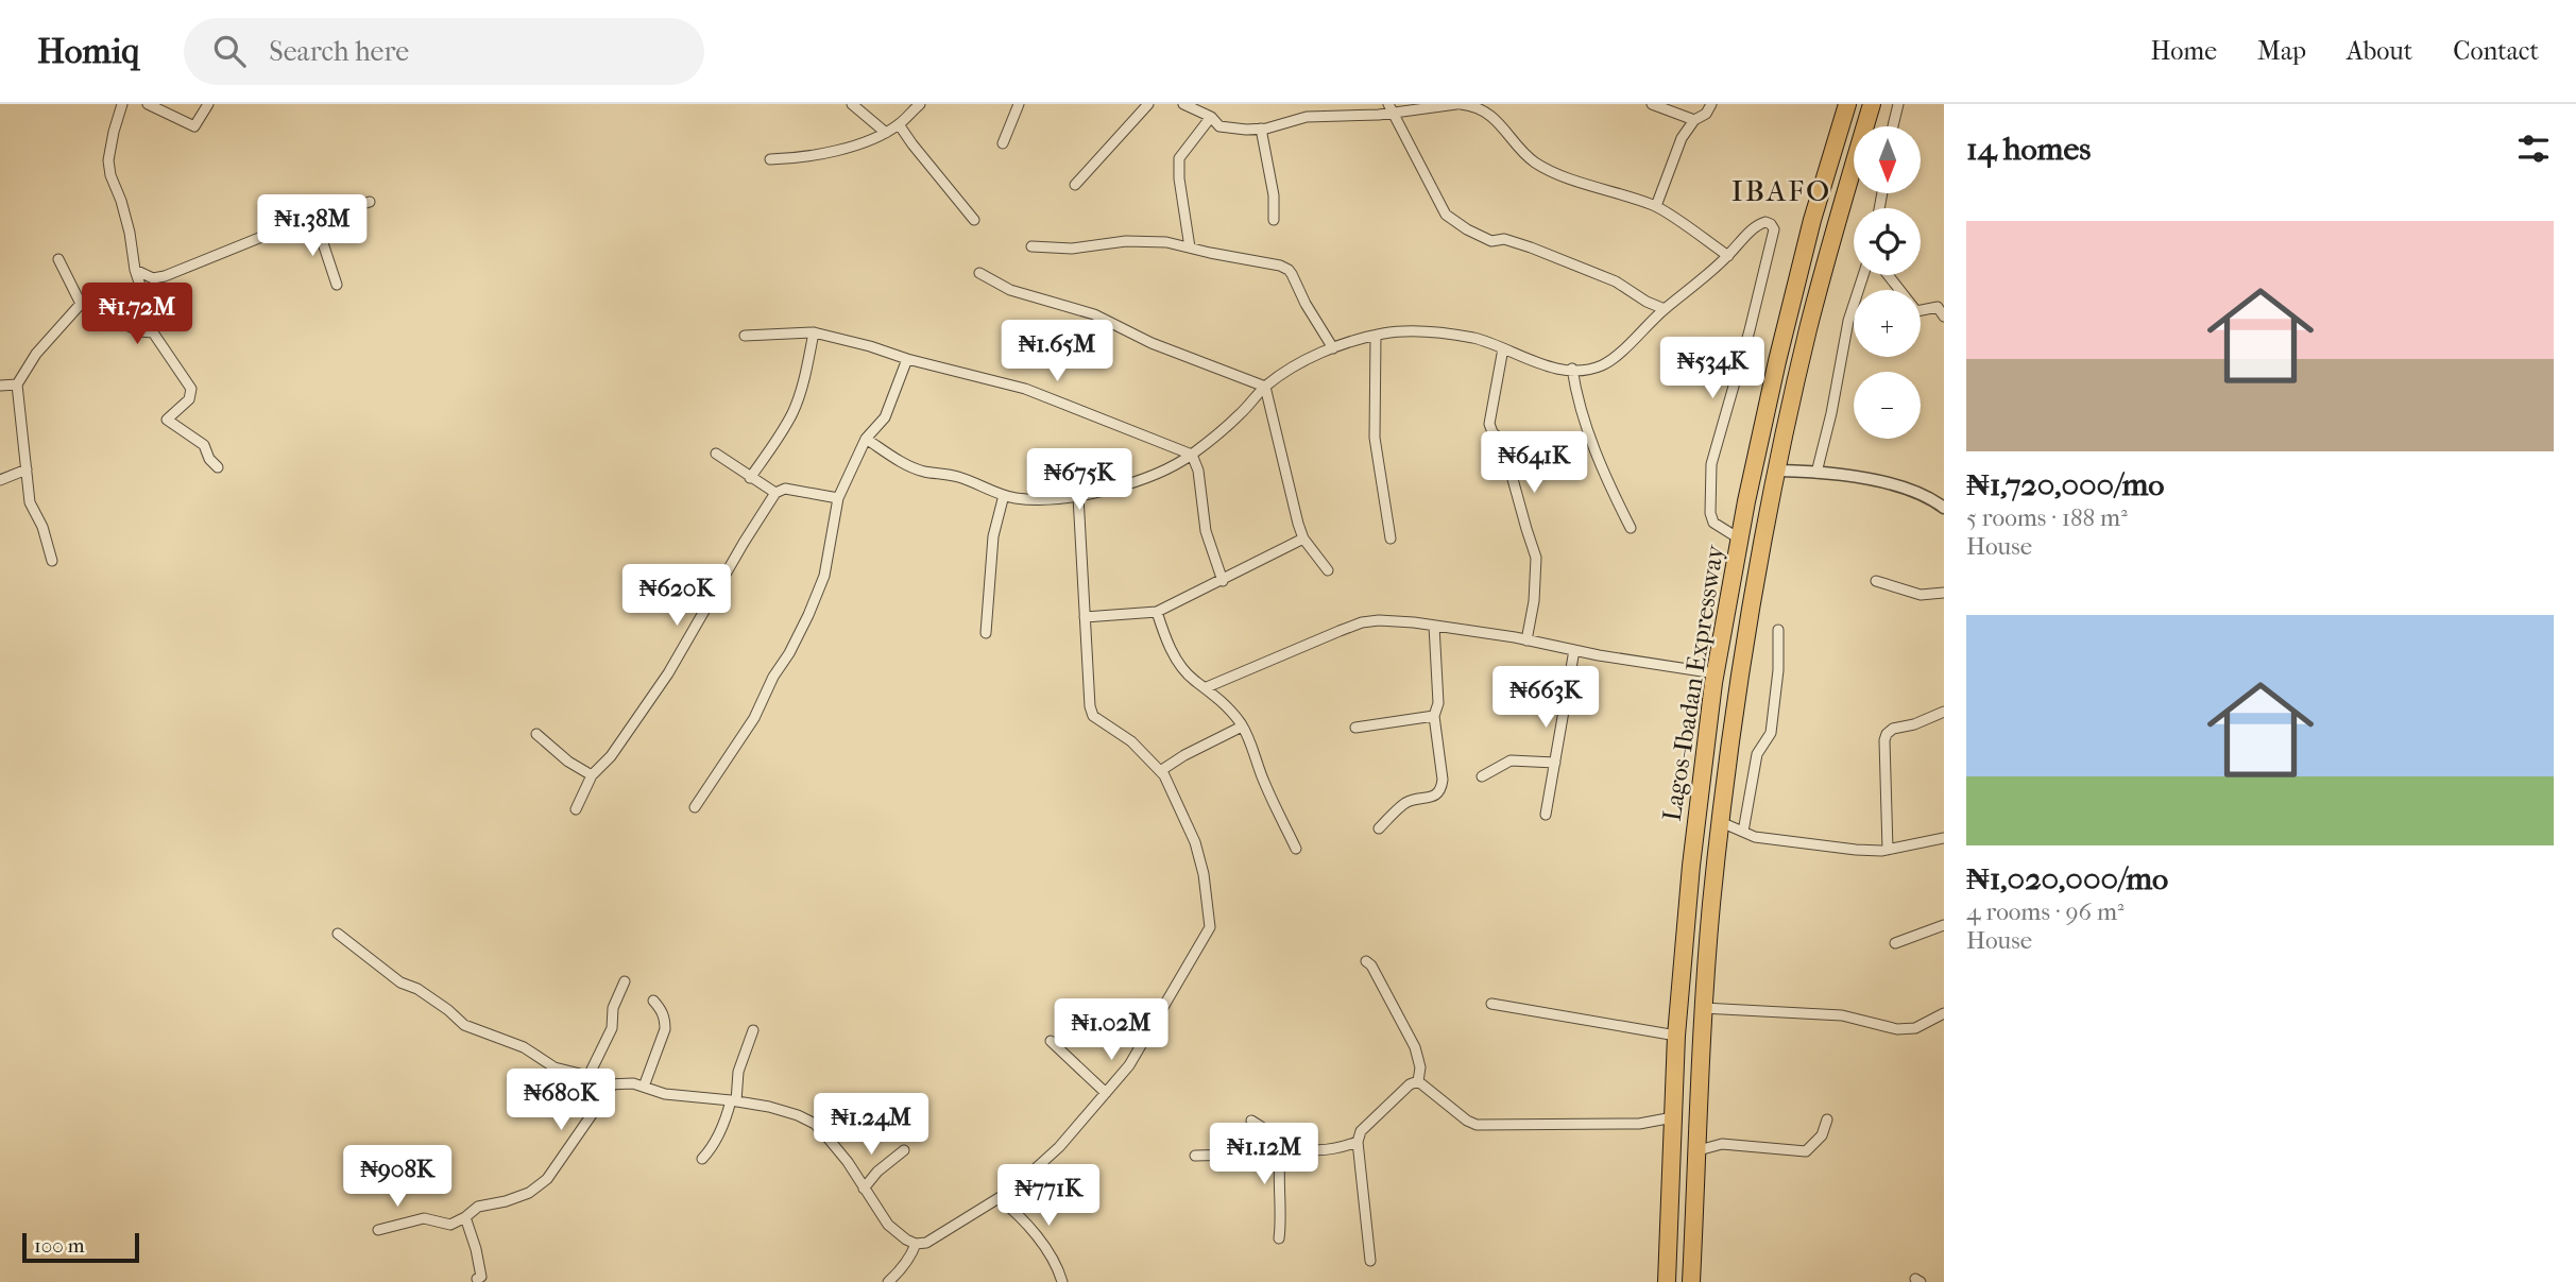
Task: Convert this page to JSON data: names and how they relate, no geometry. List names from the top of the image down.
{
  "streets": {
    "highway": ["Lagos-Ibadan Expressway"]
  },
  "districts": ["IBAFO"],
  "scale_bar": "100 m",
  "north": "bottom",
  "page": {
    "header": "Homiq",
    "search": "Search here",
    "nav": [
      "Home",
      "Map",
      "About",
      "Contact"
    ],
    "heading": "14 homes",
    "map_buttons": ["+", "−"],
    "list": [
      {
        "name": "₦1,720,000/mo",
        "note": "5 rooms · 188 m² · House"
      },
      {
        "name": "₦1,020,000/mo",
        "note": "4 rooms · 96 m² · House"
      }
    ],
    "price": [
      "₦1.38M",
      "₦1.72M",
      "₦1.65M",
      "₦534K",
      "₦641K",
      "₦675K",
      "₦620K",
      "₦663K",
      "₦1.02M",
      "₦680K",
      "₦1.24M",
      "₦1.12M",
      "₦908K",
      "₦771K"
    ],
    "scale": "100 m"
  }
}
